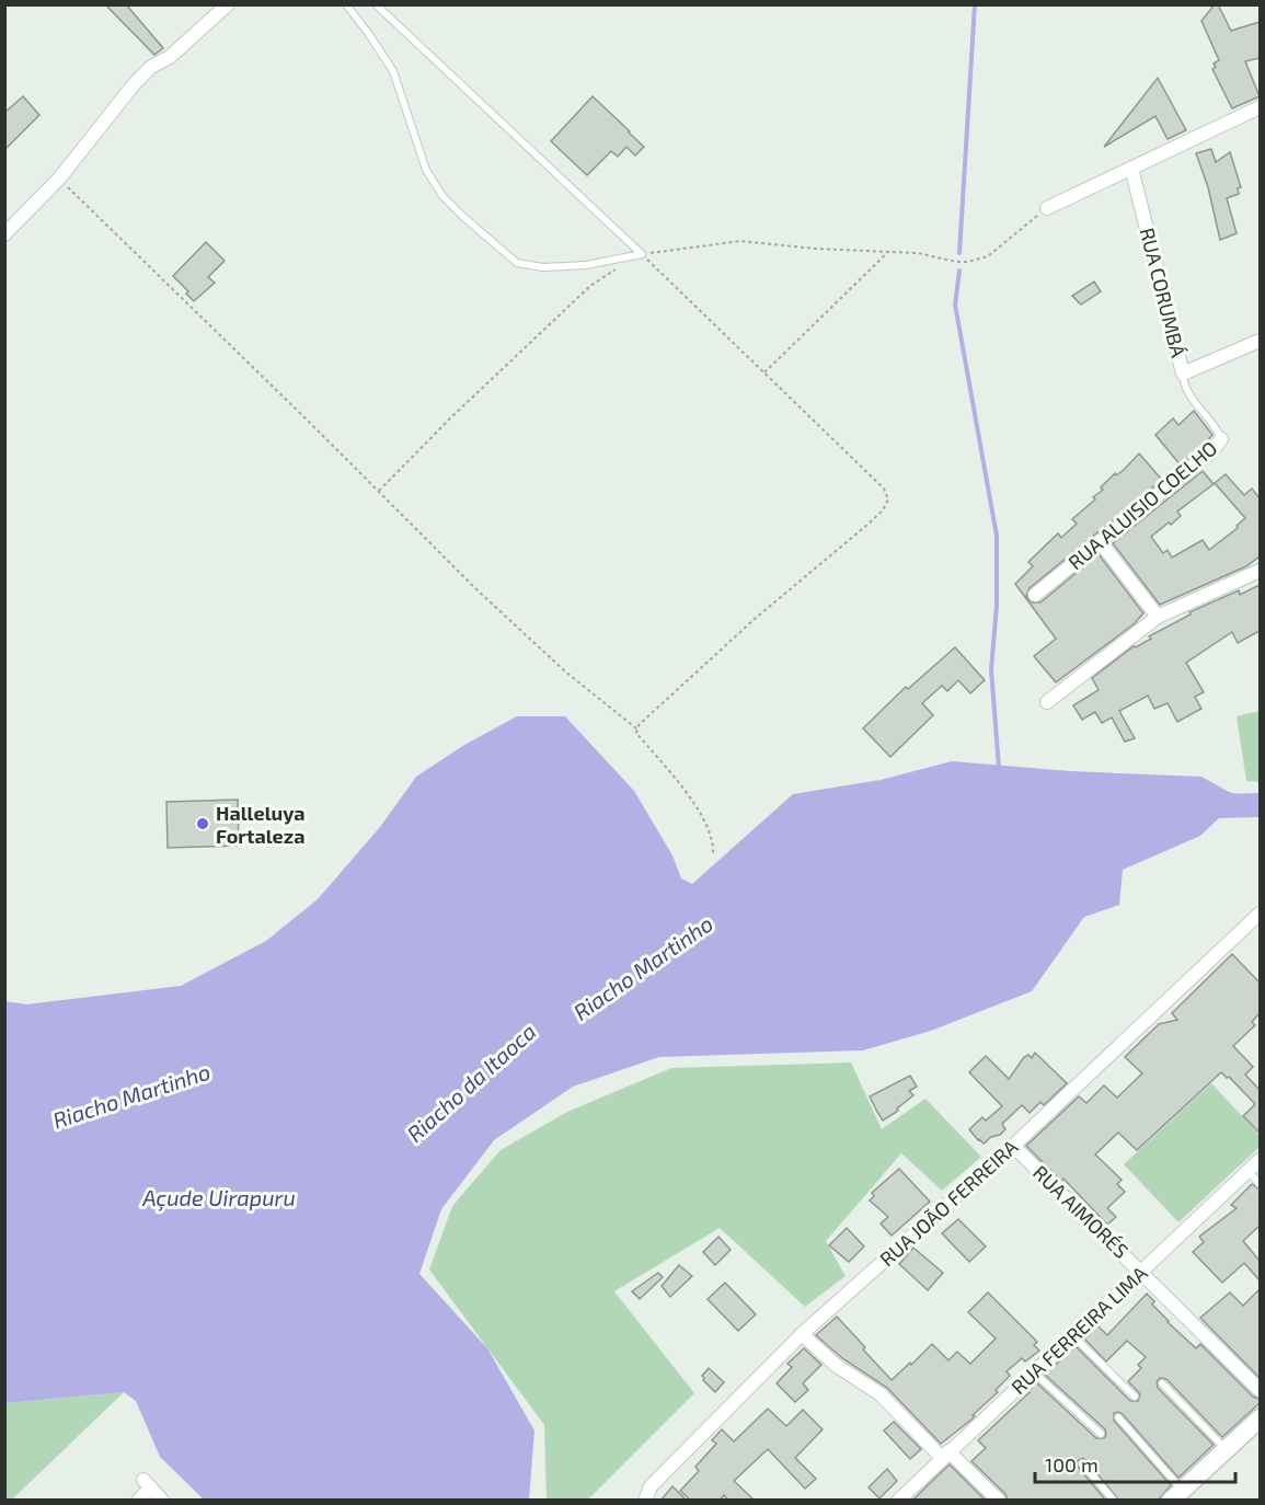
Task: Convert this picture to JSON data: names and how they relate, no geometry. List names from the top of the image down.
{
  "streets": {
    "street": [
      "RUA CORUMBÁ",
      "RUA ALUISIO COELHO",
      "RUA JOÃO FERREIRA",
      "RUA AIMORÉS",
      "RUA FERREIRA LIMA"
    ]
  },
  "crossings": [
    ["RUA CORUMBÁ", "RUA ALUISIO COELHO"],
    ["RUA JOÃO FERREIRA", "RUA AIMORÉS"],
    ["RUA AIMORÉS", "RUA FERREIRA LIMA"]
  ],
  "water": ["Riacho Martinho", "Riacho da Itaoca", "Açude Uirapuru"],
  "places": ["Halleluya Fortaleza"],
  "scale_bar": "100 m"
}
